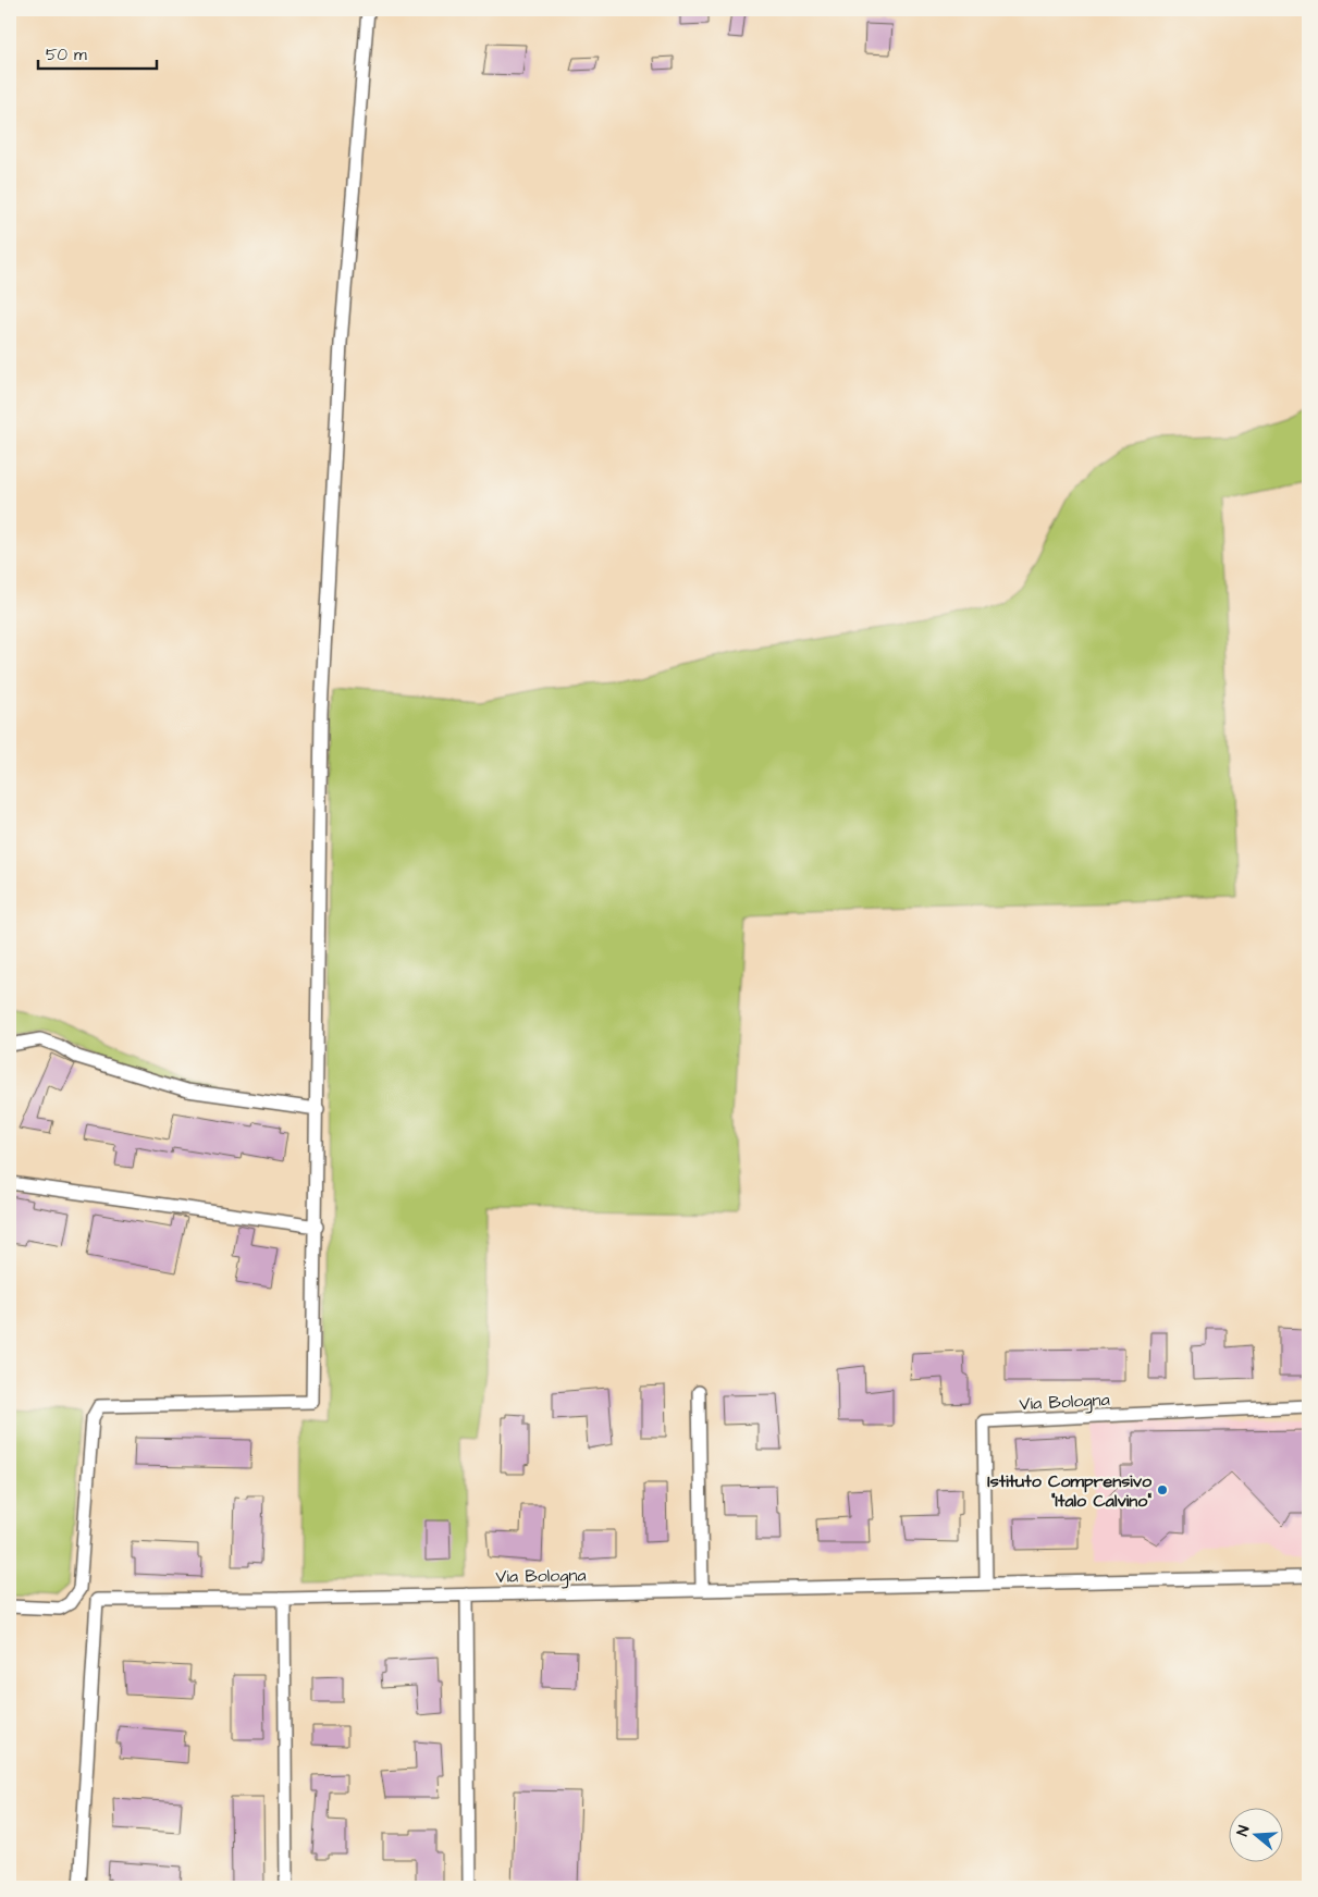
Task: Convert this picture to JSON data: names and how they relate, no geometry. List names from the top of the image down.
{
  "streets": {
    "street": ["Via Bologna"]
  },
  "places": ["Istituto Comprensivo \"Italo Calvino\""],
  "scale_bar": "50 m",
  "north": "left"
}
